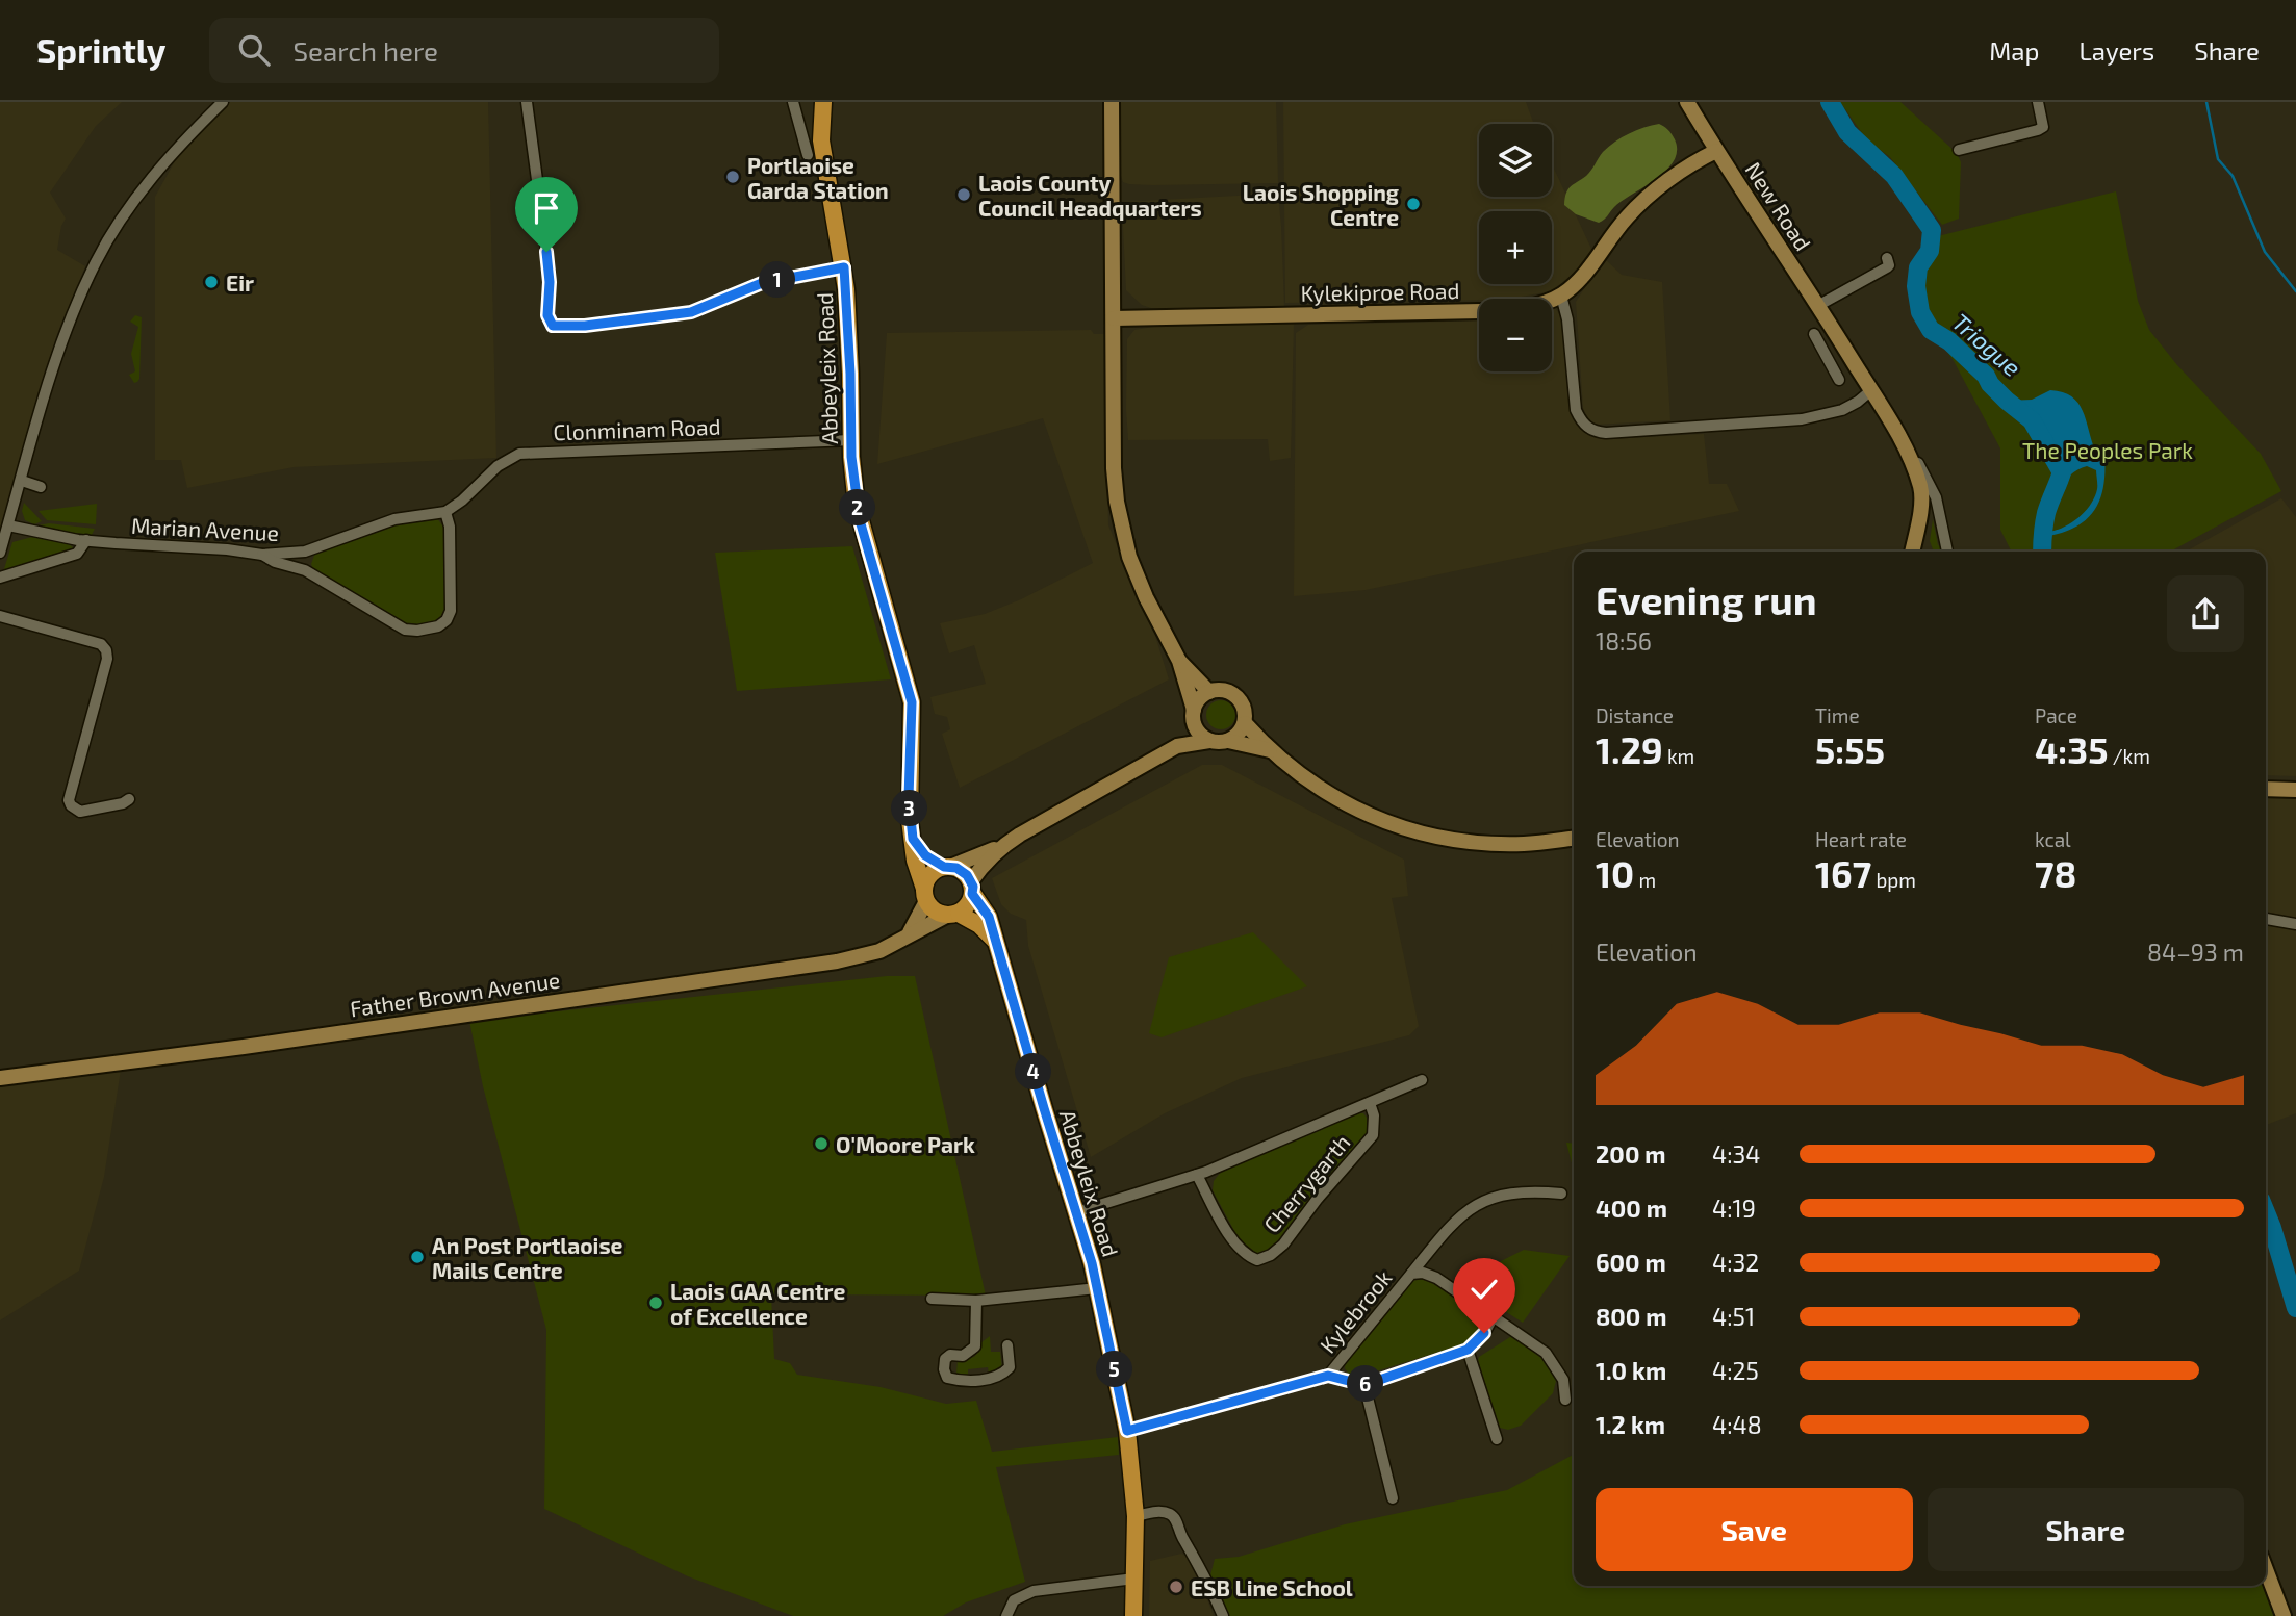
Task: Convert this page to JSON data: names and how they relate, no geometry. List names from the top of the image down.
{
  "streets": {
    "main road": [
      "New Road",
      "Kylekiproe Road",
      "Abbeyleix Road",
      "Father Brown Avenue"
    ],
    "street": [
      "Clonminam Road",
      "Marian Avenue",
      "Cherrygarth",
      "Kylebrook"
    ]
  },
  "crossings": [
    ["New Road", "Kylekiproe Road"],
    ["Abbeyleix Road", "Clonminam Road"],
    ["Abbeyleix Road", "Father Brown Avenue"],
    ["Abbeyleix Road", "Cherrygarth"],
    ["Abbeyleix Road", "Kylebrook"],
    ["Clonminam Road", "Marian Avenue"]
  ],
  "water": ["Triogue"],
  "parks": ["The Peoples Park"],
  "places": [
    "Portlaoise Garda Station",
    "Laois County Council Headquarters",
    "Laois Shopping Centre",
    "Eir",
    "O'Moore Park",
    "An Post Portlaoise Mails Centre",
    "Laois GAA Centre of Excellence",
    "ESB Line School"
  ],
  "page": {
    "header": "Sprintly",
    "search": "Search here",
    "nav": ["Map", "Layers", "Share"],
    "map_buttons": ["+", "−"],
    "pins": [
      "1",
      "2",
      "3",
      "4",
      "5",
      "6"
    ],
    "heading": ["Evening run", "18:56"],
    "stats": [
      ["Distance", "1.29 km"],
      ["Time", "5:55"],
      ["Pace", "4:35 /km"],
      ["Elevation", "10 m"],
      ["Heart rate", "167 bpm"],
      ["kcal", "78"]
    ],
    "chart": ["Elevation", "84–93 m"],
    "list": [
      {
        "name": "200 m",
        "note": "4:34"
      },
      {
        "name": "400 m",
        "note": "4:19"
      },
      {
        "name": "600 m",
        "note": "4:32"
      },
      {
        "name": "800 m",
        "note": "4:51"
      },
      {
        "name": "1.0 km",
        "note": "4:25"
      },
      {
        "name": "1.2 km",
        "note": "4:48"
      }
    ],
    "buttons": ["Save", "Share"]
  }
}
